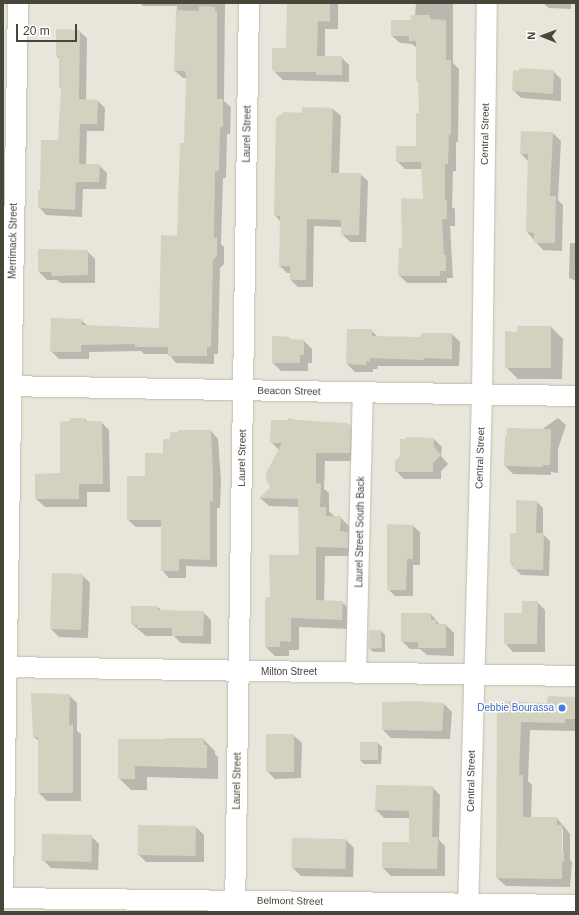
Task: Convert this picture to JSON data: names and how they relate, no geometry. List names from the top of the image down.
{
  "streets": {
    "street": [
      "Laurel Street",
      "Central Street",
      "Merrimack Street",
      "Beacon Street",
      "Laurel Street South Back",
      "Milton Street",
      "Belmont Street"
    ]
  },
  "crossings": [
    ["Laurel Street", "Beacon Street"],
    ["Laurel Street", "Milton Street"],
    ["Laurel Street", "Belmont Street"],
    ["Central Street", "Beacon Street"],
    ["Central Street", "Milton Street"],
    ["Central Street", "Belmont Street"],
    ["Merrimack Street", "Beacon Street"],
    ["Merrimack Street", "Milton Street"],
    ["Beacon Street", "Laurel Street South Back"],
    ["Laurel Street South Back", "Milton Street"]
  ],
  "places": ["Debbie Bourassa"],
  "scale_bar": "20 m",
  "north": "left"
}
